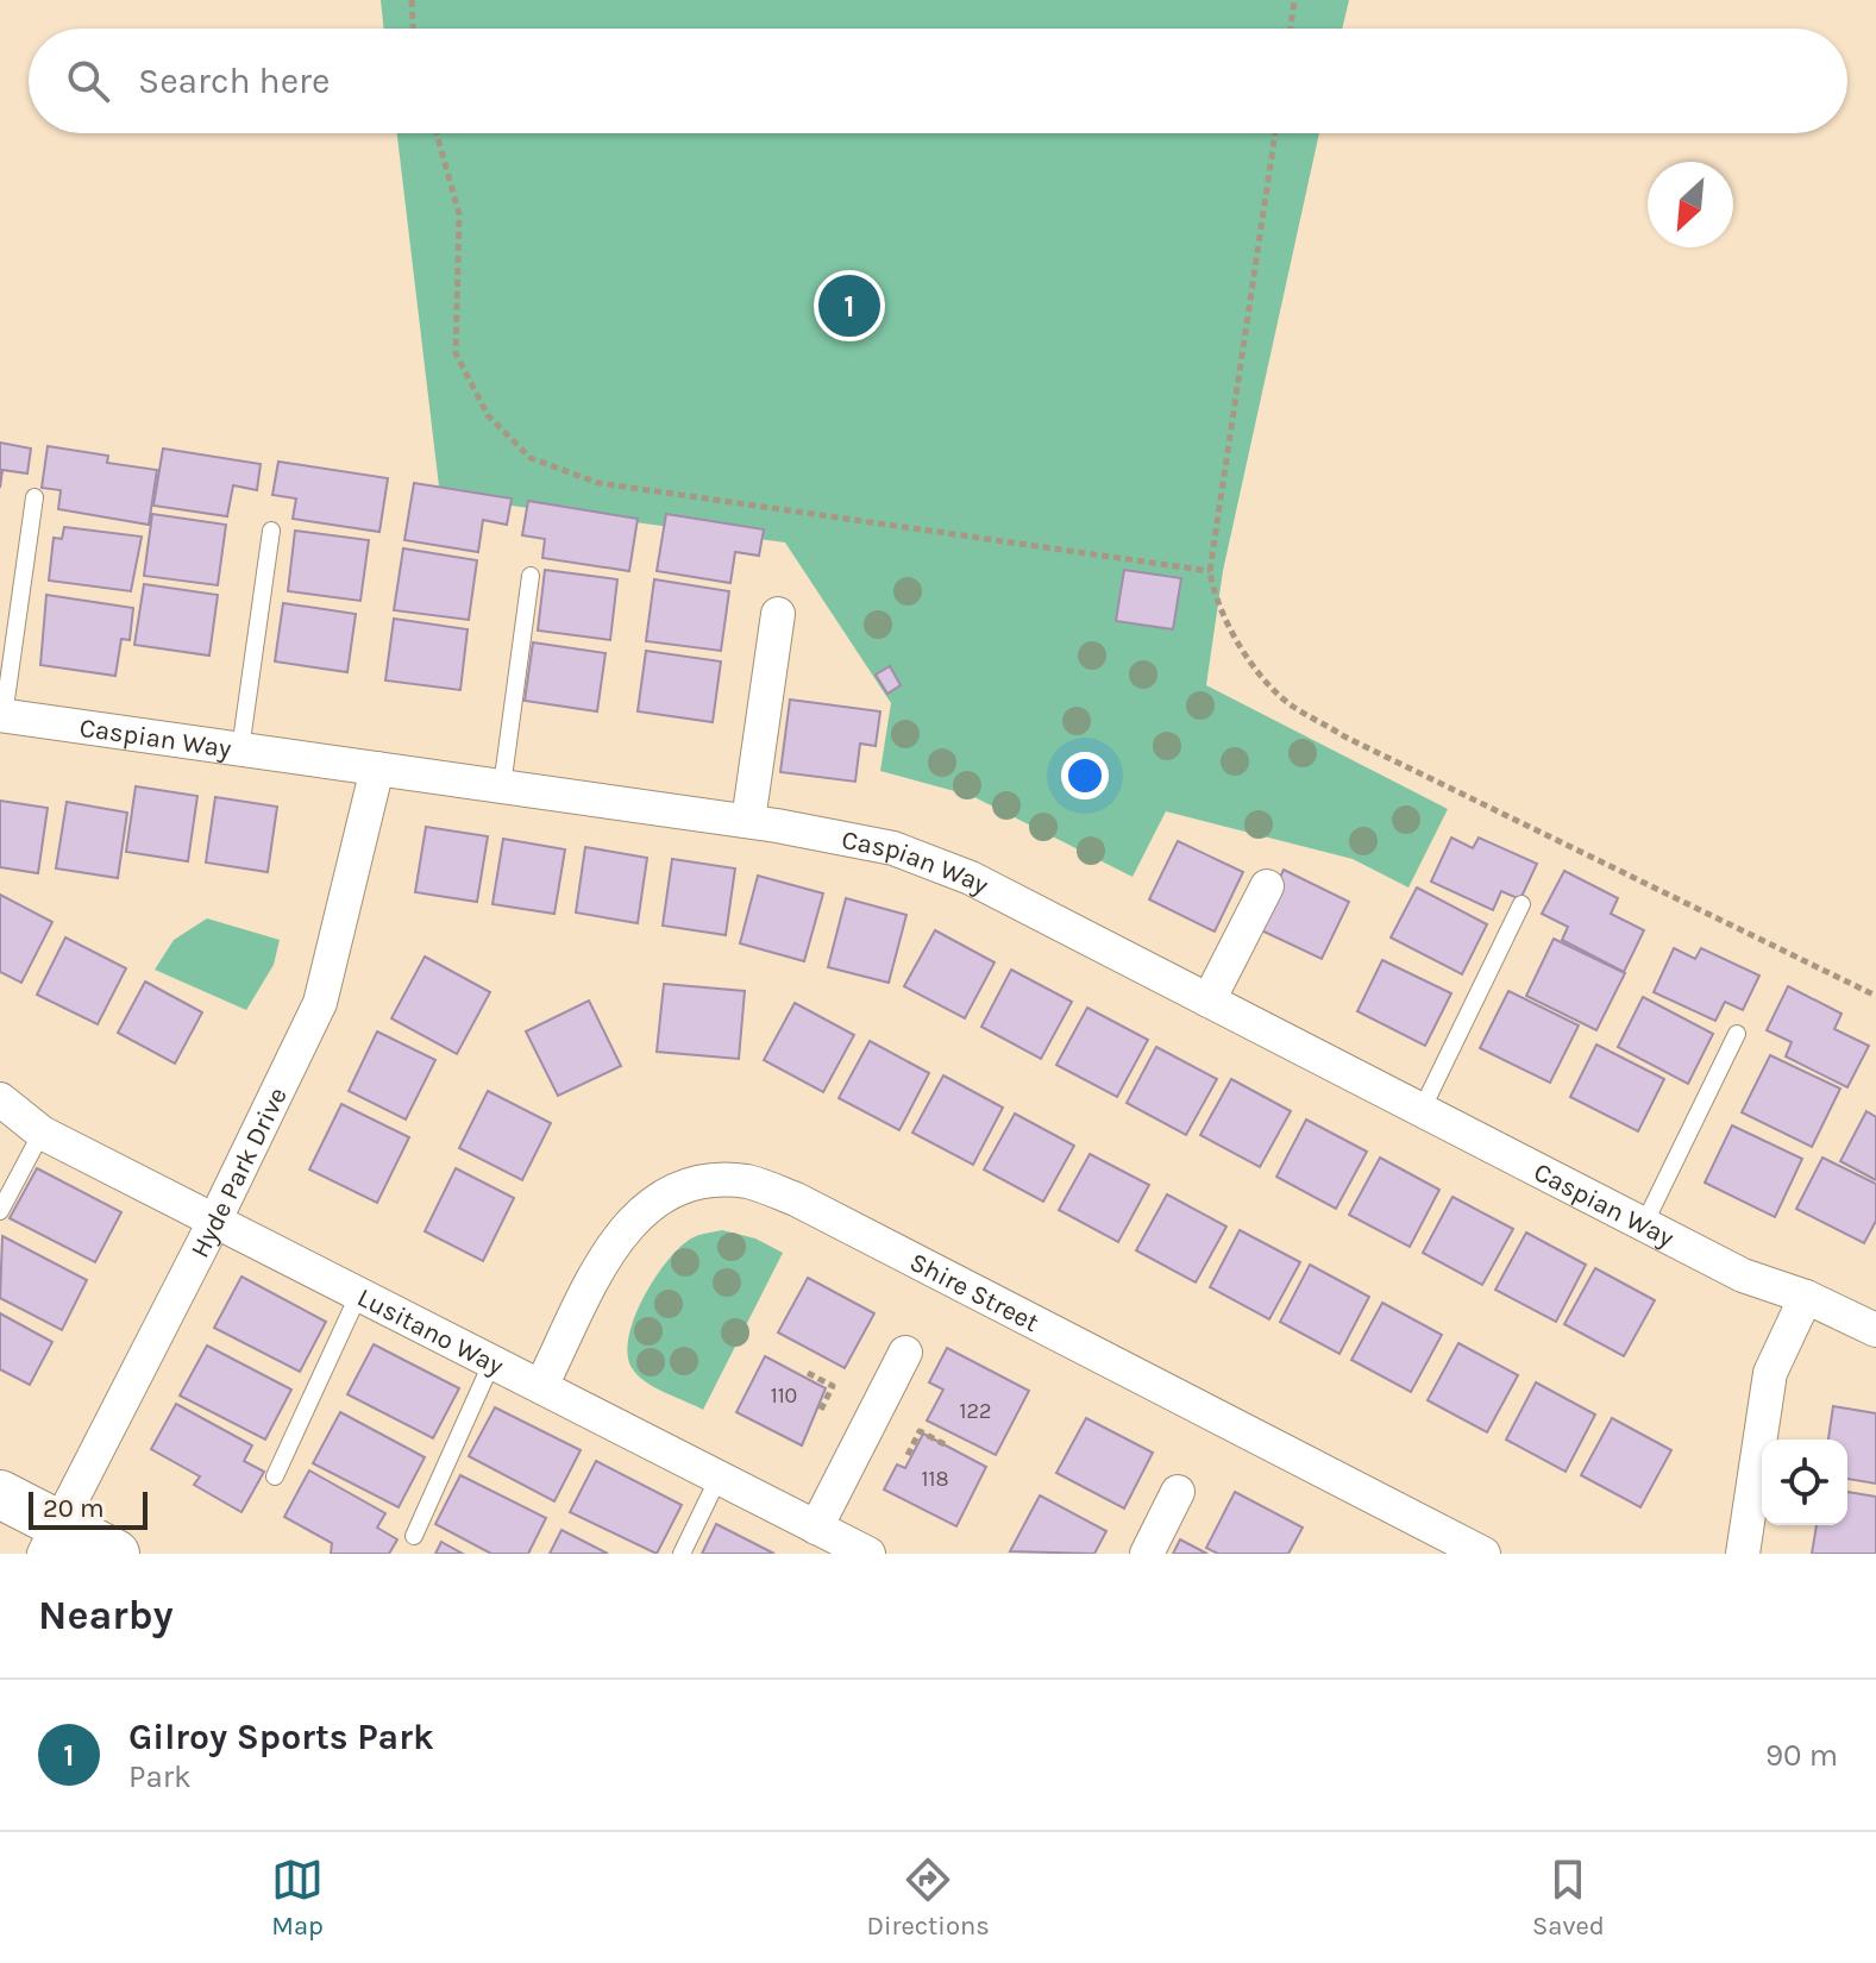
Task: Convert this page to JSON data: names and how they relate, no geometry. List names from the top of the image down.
{
  "streets": {
    "street": [
      "Caspian Way",
      "Hyde Park Drive",
      "Shire Street",
      "Lusitano Way"
    ]
  },
  "crossings": [
    ["Caspian Way", "Hyde Park Drive"],
    ["Hyde Park Drive", "Lusitano Way"],
    ["Shire Street", "Lusitano Way"]
  ],
  "house_numbers": ["110", "122", "118"],
  "scale_bar": "20 m",
  "north": "bottom left",
  "page": {
    "search": "Search here",
    "pins": "1",
    "scale": "20 m",
    "heading": "Nearby",
    "list": [
      {
        "mark": "1",
        "name": "Gilroy Sports Park",
        "note": "Park",
        "value": "90 m"
      }
    ],
    "nav": ["Map", "Directions", "Saved"]
  }
}
